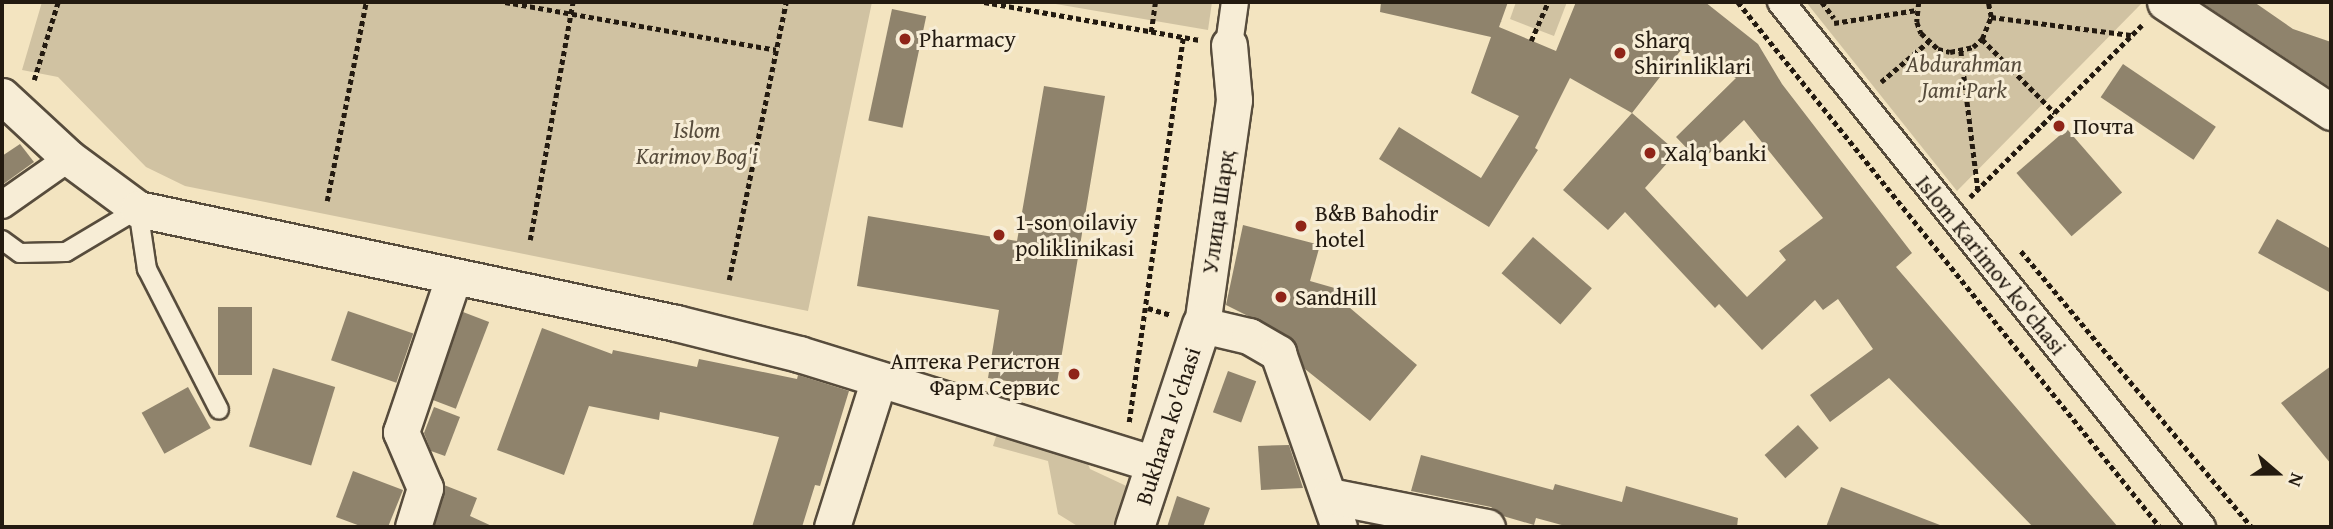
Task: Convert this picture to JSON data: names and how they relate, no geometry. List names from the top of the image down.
{
  "streets": {
    "street": ["Улица Шарқ", "Islom Karimov ko'chasi", "Bukhara ko'chasi"]
  },
  "crossings": [
    ["Улица Шарқ", "Bukhara ko'chasi"]
  ],
  "parks": ["Abdurahman Jami Park", "Islom Karimov Bog'i"],
  "places": [
    "Pharmacy",
    "Sharq Shirinliklari",
    "Почта",
    "Xalq banki",
    "B&B Bahodir hotel",
    "1-son oilaviy poliklinikasi",
    "SandHill",
    "Аптека Регистон Фарм Сервис"
  ],
  "north": "right"
}
